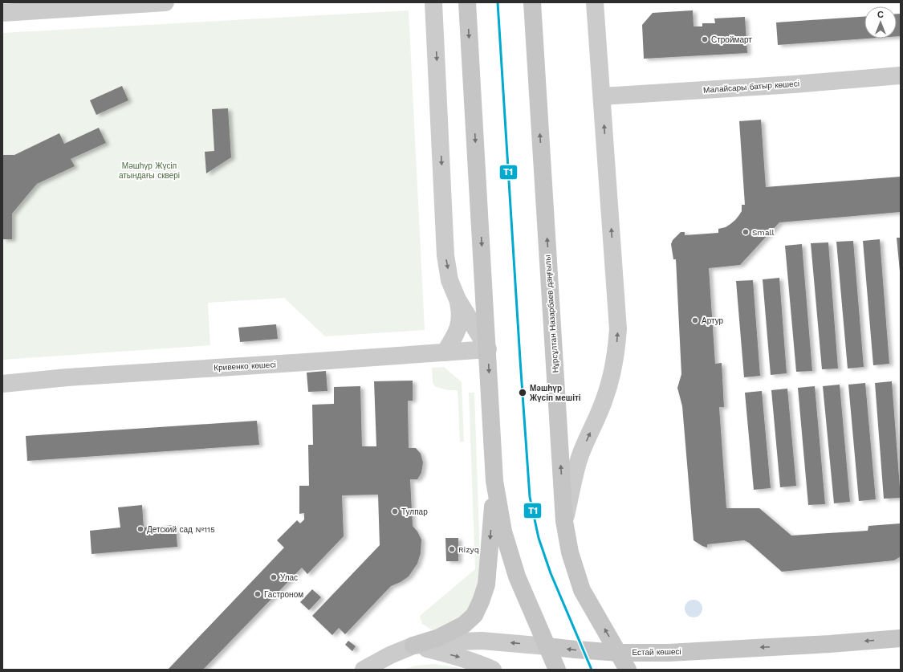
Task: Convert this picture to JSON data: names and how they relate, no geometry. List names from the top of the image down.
{
  "streets": {
    "main road": ["Нұрсұлтан Назарбаев даңғылы", "Естай көшесі"],
    "street": ["Малайсары батыр көшесі", "Кривенко көшесі"]
  },
  "crossings": [
    ["Нұрсұлтан Назарбаев даңғылы", "Естай көшесі"]
  ],
  "one_way": ["Естай көшесі"],
  "parks": ["Мәшһүр Жүсіп атындағы сквері"],
  "places": [
    "Строймарт",
    "Small",
    "Артур",
    "Мәшһүр Жүсіп мешіті",
    "Тулпар",
    "Детский сад №115",
    "Rizyq",
    "Улас",
    "Гастроном"
  ],
  "lines": ["transit line T1"],
  "north": "top"
}
